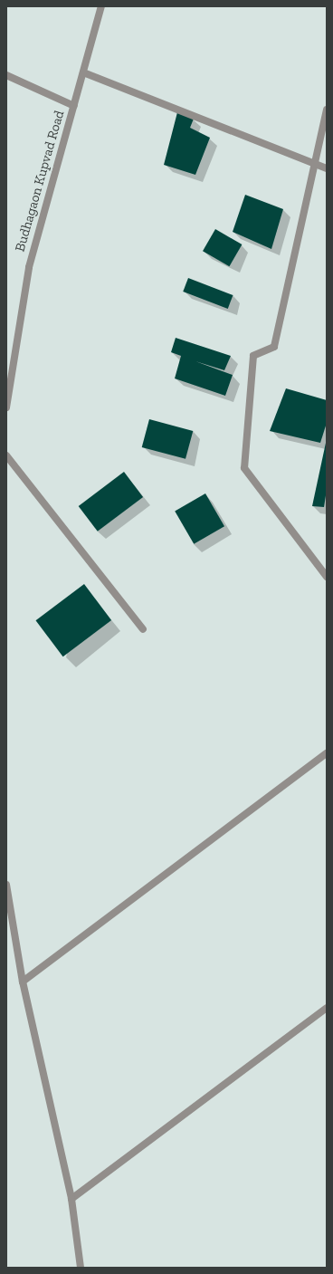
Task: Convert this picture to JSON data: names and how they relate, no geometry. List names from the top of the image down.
{
  "streets": {
    "street": ["Budhagaon Kupvad Road"]
  }
}
